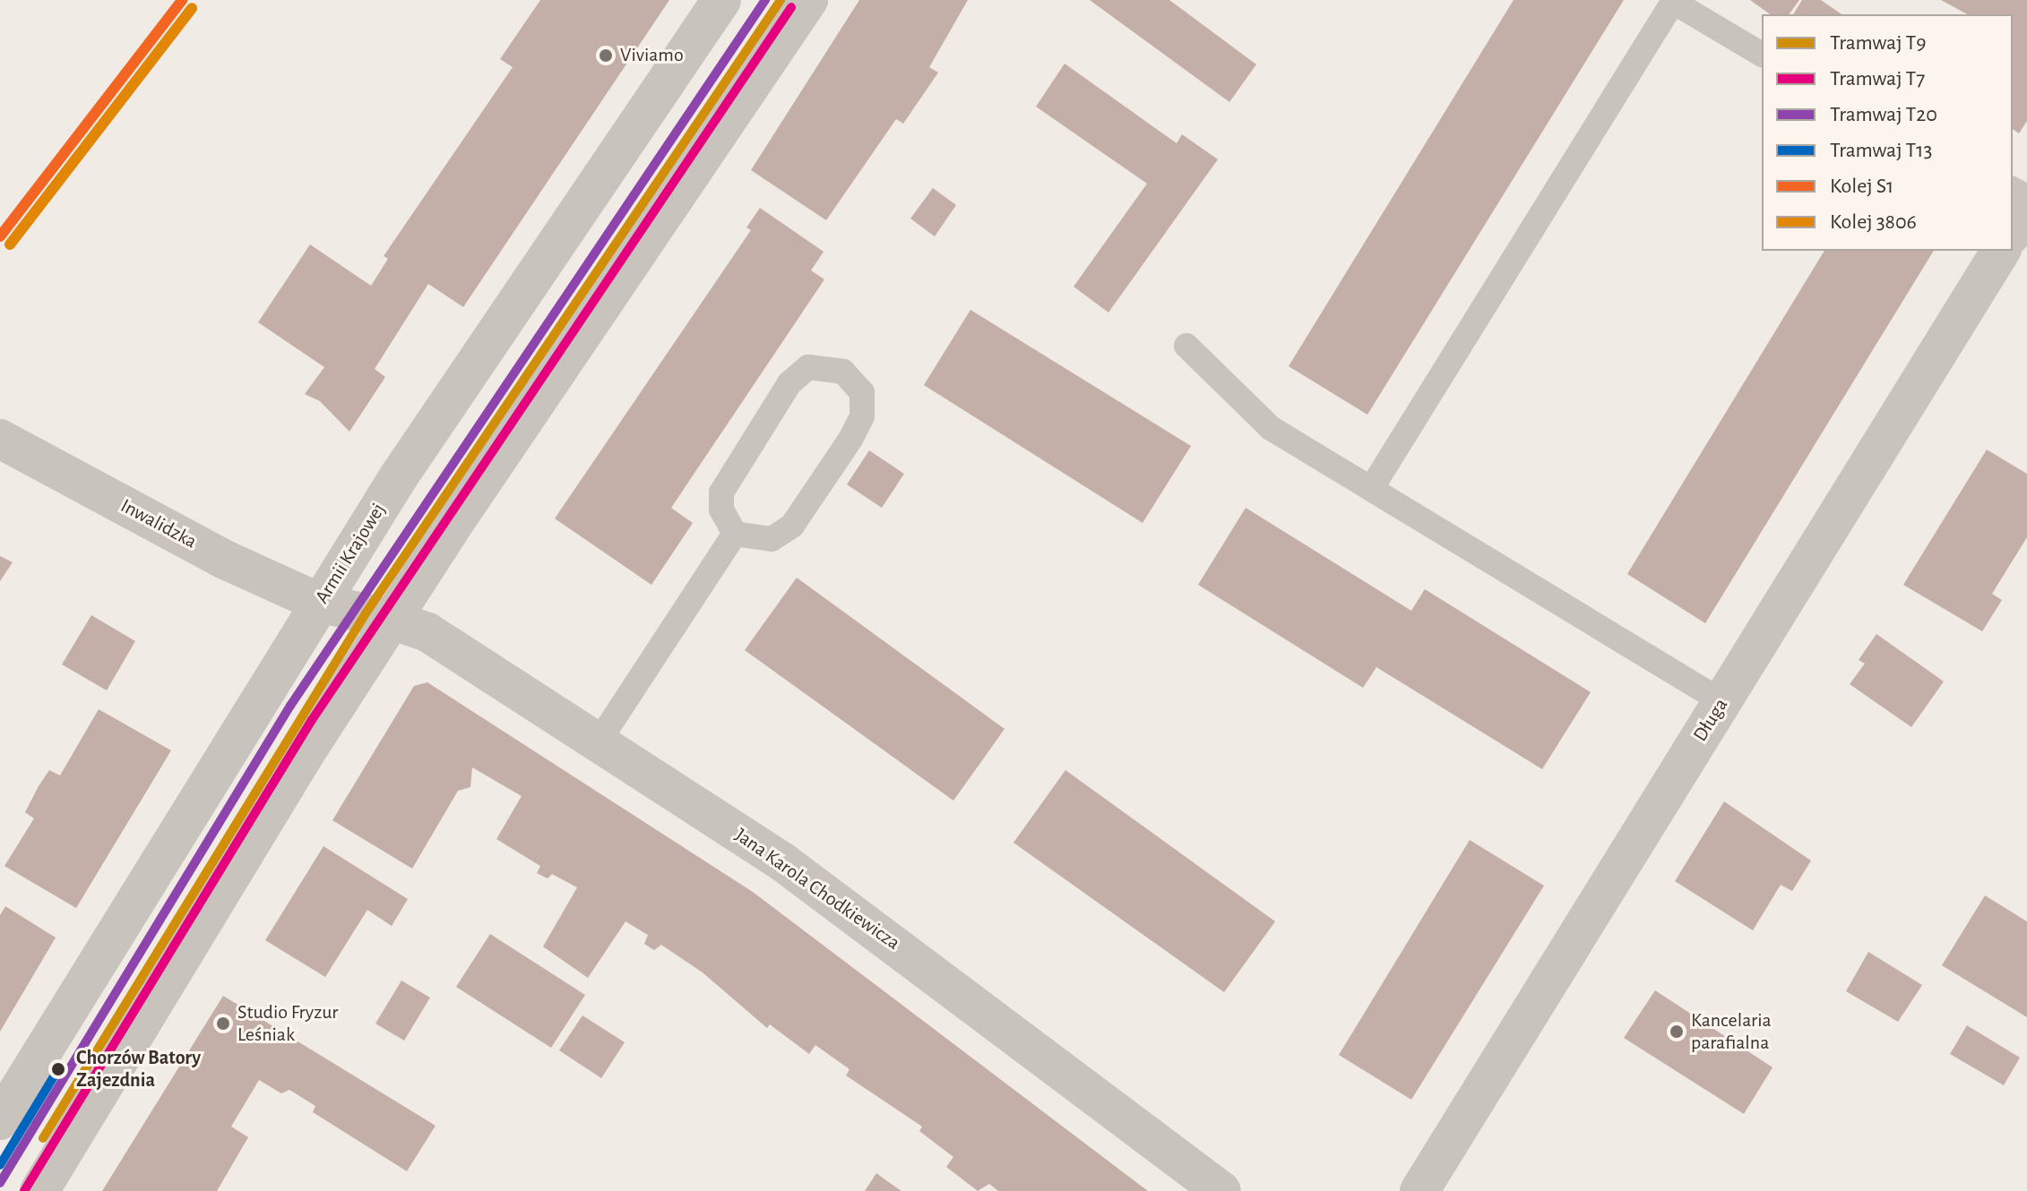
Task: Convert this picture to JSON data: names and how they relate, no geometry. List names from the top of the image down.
{
  "streets": {
    "street": [
      "Inwalidzka",
      "Armii Krajowej",
      "Długa",
      "Jana Karola Chodkiewicza"
    ]
  },
  "crossings": [
    ["Inwalidzka", "Armii Krajowej"],
    ["Inwalidzka", "Jana Karola Chodkiewicza"]
  ],
  "places": [
    "Viviamo",
    "Studio Fryzur Leśniak",
    "Kancelaria parafialna",
    "Chorzów Batory Zajezdnia"
  ],
  "lines": [
    "tram line T9",
    "tram line T20",
    "rail line S1",
    "tram line T7",
    "rail line 3806",
    "tram line T13"
  ],
  "legend": [
    "Tramwaj T9",
    "Tramwaj T7",
    "Tramwaj T20",
    "Tramwaj T13",
    "Kolej S1",
    "Kolej 3806"
  ]
}
